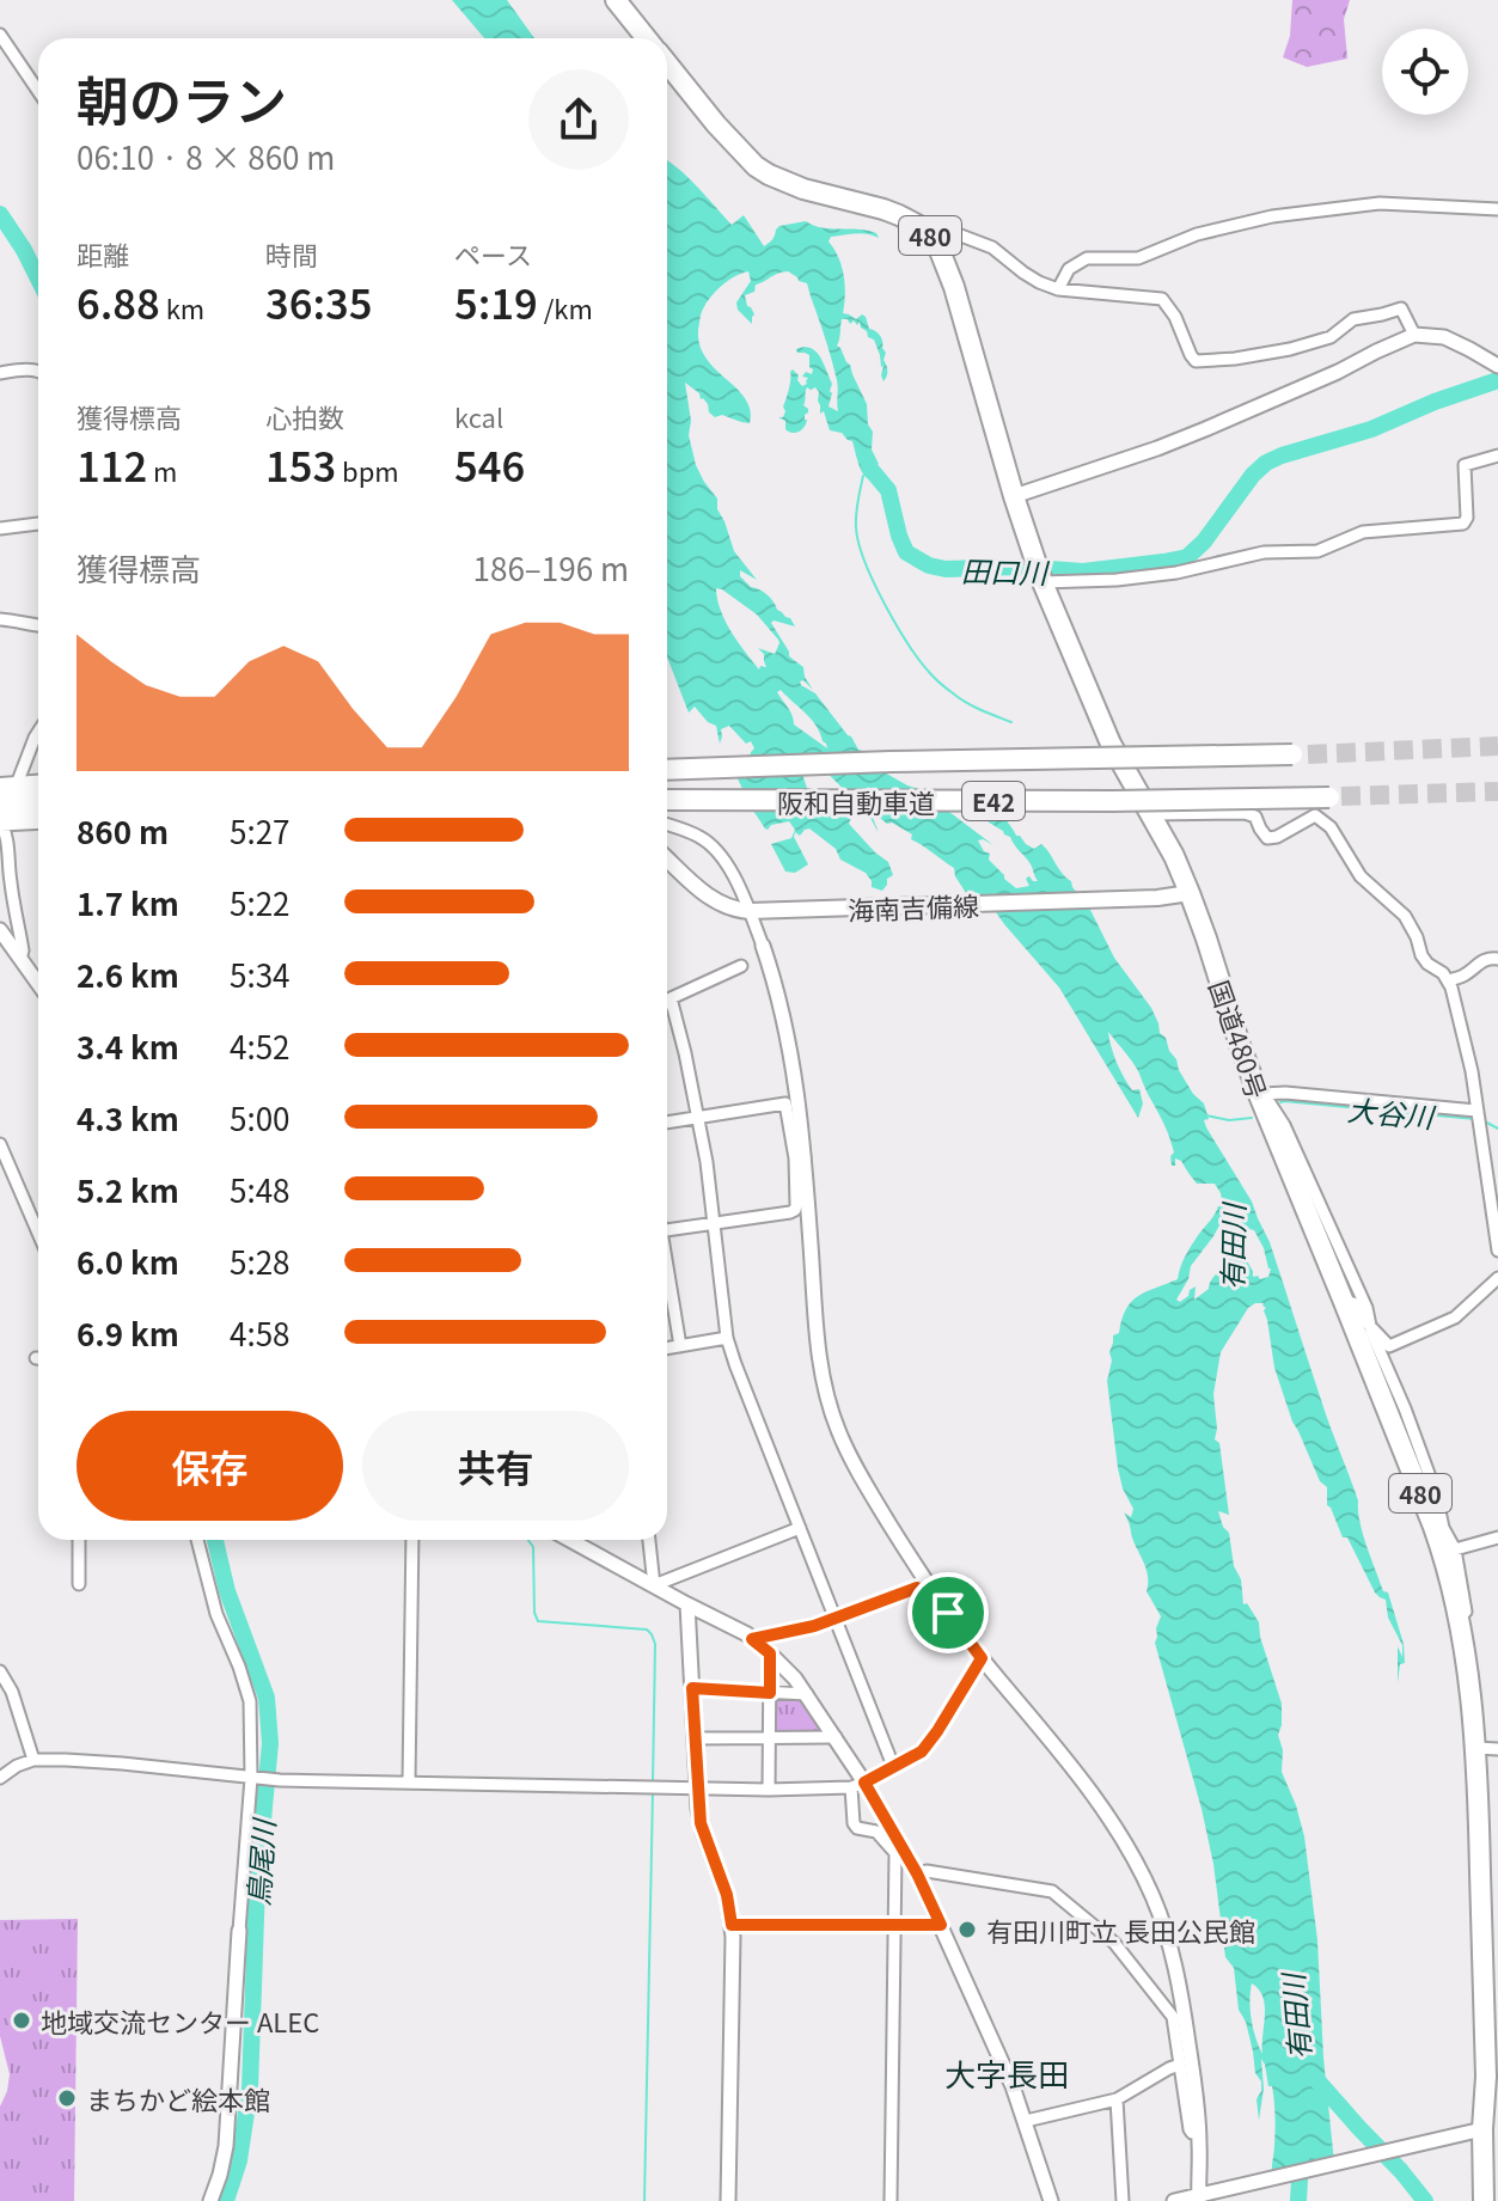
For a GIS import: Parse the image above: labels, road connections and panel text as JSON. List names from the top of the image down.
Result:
{
  "streets": {
    "highway": [
      "480",
      "阪和自動車道",
      "E42",
      "国道480号"
    ],
    "main road": ["海南吉備線"]
  },
  "crossings": [
    ["480", "国道480号"],
    ["海南吉備線", "国道480号"]
  ],
  "districts": ["大字長田"],
  "water": [
    "田口川",
    "大谷川",
    "有田川",
    "鳥尾川"
  ],
  "places": ["有田川町立 長田公民館", "地域交流センター ALEC", "まちかど絵本館"],
  "page": {
    "heading": ["朝のラン", "06:10 · 8 × 860 m"],
    "stats": [
      ["距離", "6.88 km"],
      ["時間", "36:35"],
      ["ペース", "5:19 /km"],
      ["獲得標高", "112 m"],
      ["心拍数", "153 bpm"],
      ["kcal", "546"]
    ],
    "chart": ["獲得標高", "186–196 m"],
    "list": [
      {
        "name": "860 m",
        "note": "5:27"
      },
      {
        "name": "1.7 km",
        "note": "5:22"
      },
      {
        "name": "2.6 km",
        "note": "5:34"
      },
      {
        "name": "3.4 km",
        "note": "4:52"
      },
      {
        "name": "4.3 km",
        "note": "5:00"
      },
      {
        "name": "5.2 km",
        "note": "5:48"
      },
      {
        "name": "6.0 km",
        "note": "5:28"
      },
      {
        "name": "6.9 km",
        "note": "4:58"
      }
    ],
    "buttons": ["保存", "共有"]
  }
}
